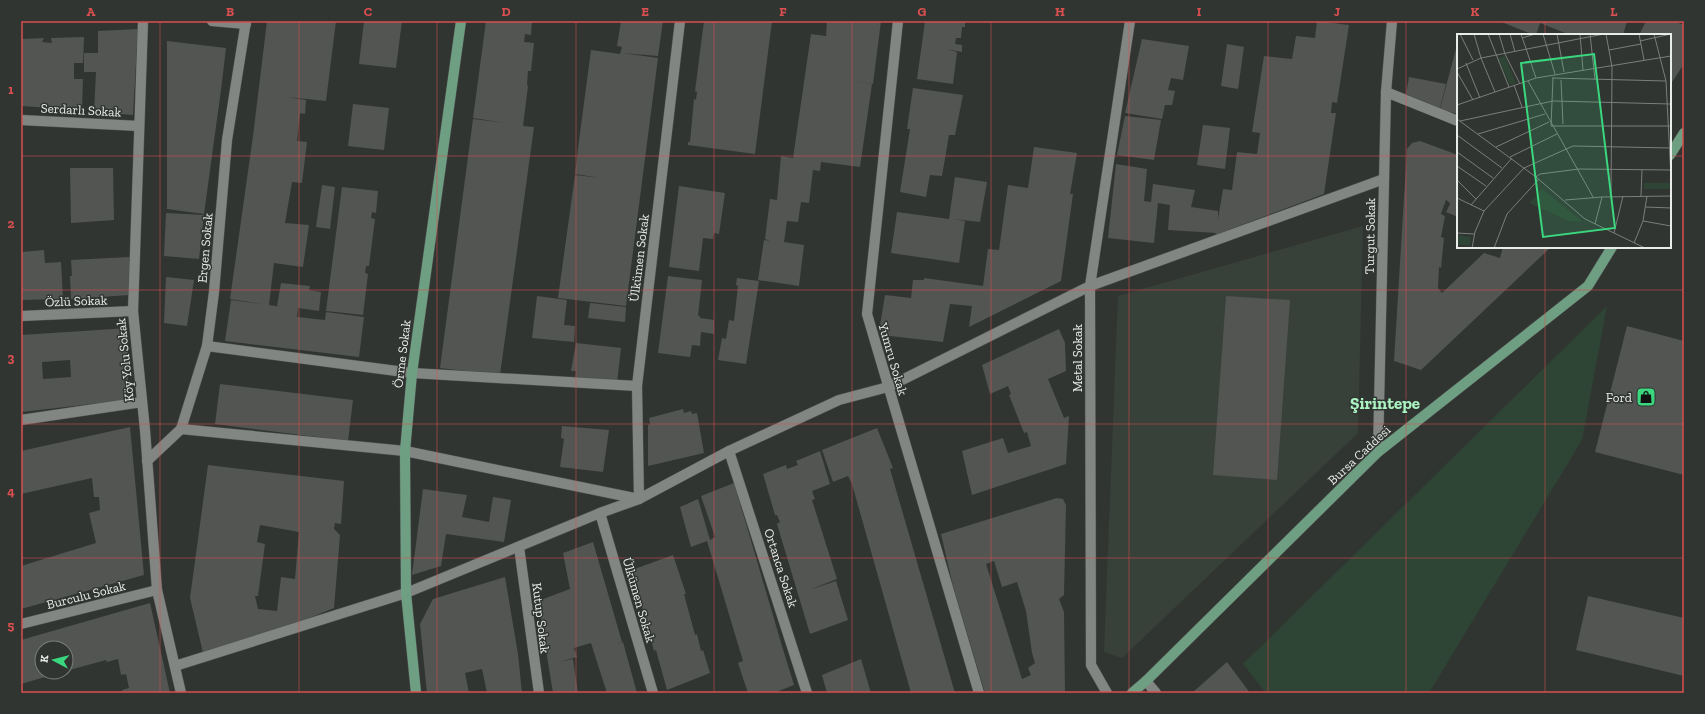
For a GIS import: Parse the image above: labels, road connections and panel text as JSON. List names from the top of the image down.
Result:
{
  "streets": {
    "main road": ["Örme Sokak", "Bursa Caddesi"],
    "street": [
      "Serdarlı Sokak",
      "Turgut Sokak",
      "Ergen Sokak",
      "Ülkümen Sokak",
      "Özlü Sokak",
      "Metal Sokak",
      "Yumru Sokak",
      "Köy Yolu Sokak",
      "Ortanca Sokak",
      "Burculu Sokak",
      "Kutup Sokak"
    ]
  },
  "crossings": [
    ["Serdarlı Sokak", "Köy Yolu Sokak"],
    ["Turgut Sokak", "Bursa Caddesi"],
    ["Ergen Sokak", "Köy Yolu Sokak"],
    ["Özlü Sokak", "Köy Yolu Sokak"],
    ["Köy Yolu Sokak", "Burculu Sokak"]
  ],
  "districts": ["Şirintepe"],
  "places": {
    "shop": ["Ford"]
  },
  "north": "left",
  "grid": {
    "columns": [
      "A",
      "B",
      "C",
      "D",
      "E",
      "F",
      "G",
      "H",
      "I",
      "J",
      "K",
      "L"
    ],
    "rows": [
      "1",
      "2",
      "3",
      "4",
      "5"
    ]
  }
}
